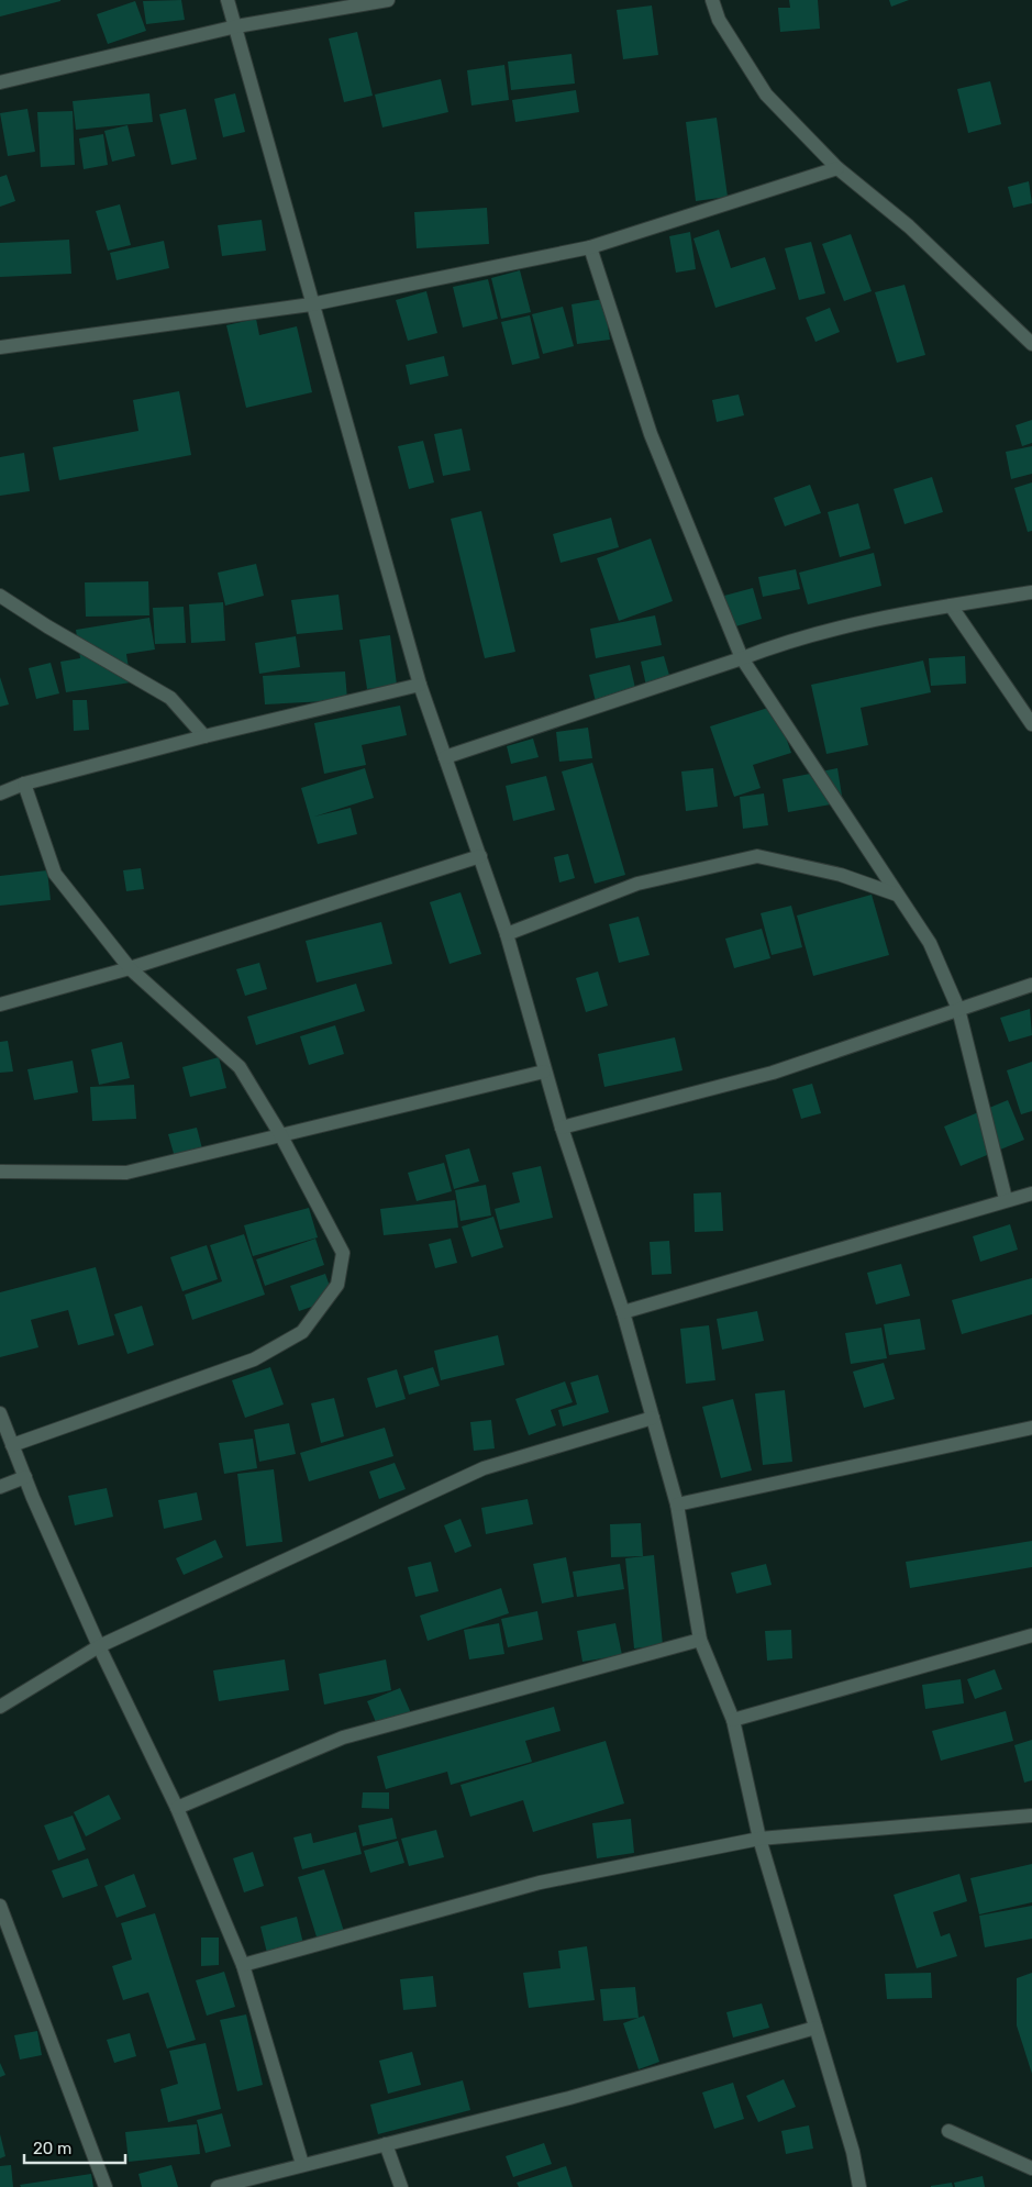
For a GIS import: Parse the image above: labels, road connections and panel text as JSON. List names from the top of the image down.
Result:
{
  "scale_bar": "20 m"
}
